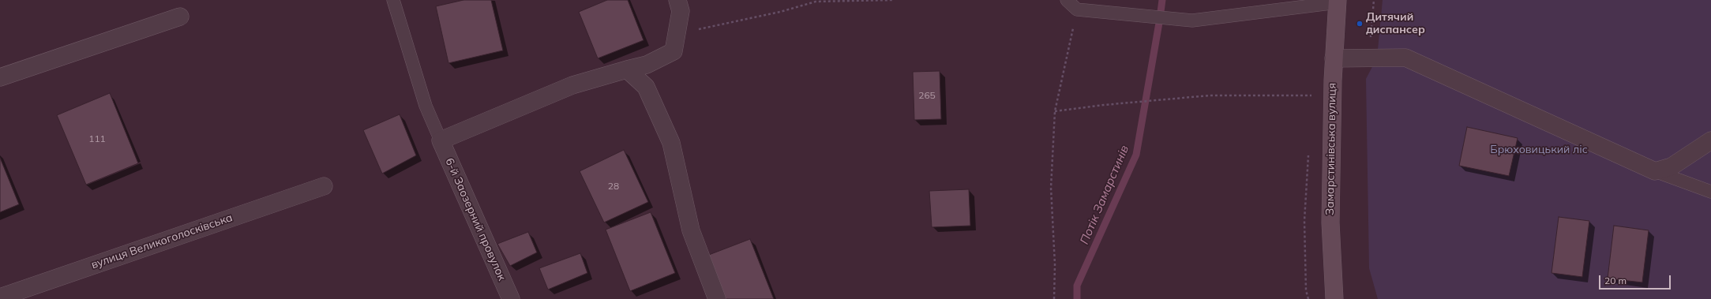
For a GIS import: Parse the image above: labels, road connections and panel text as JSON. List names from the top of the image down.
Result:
{
  "streets": {
    "main road": ["Замарстинівська вулиця"],
    "street": ["6-й Заозерний провулок", "вулиця Великоголосківська"]
  },
  "water": ["Потік Замарстинів"],
  "parks": ["Брюховицький ліс"],
  "places": ["Дитячий диспансер"],
  "house_numbers": ["265", "111", "28"],
  "scale_bar": "20 m"
}
